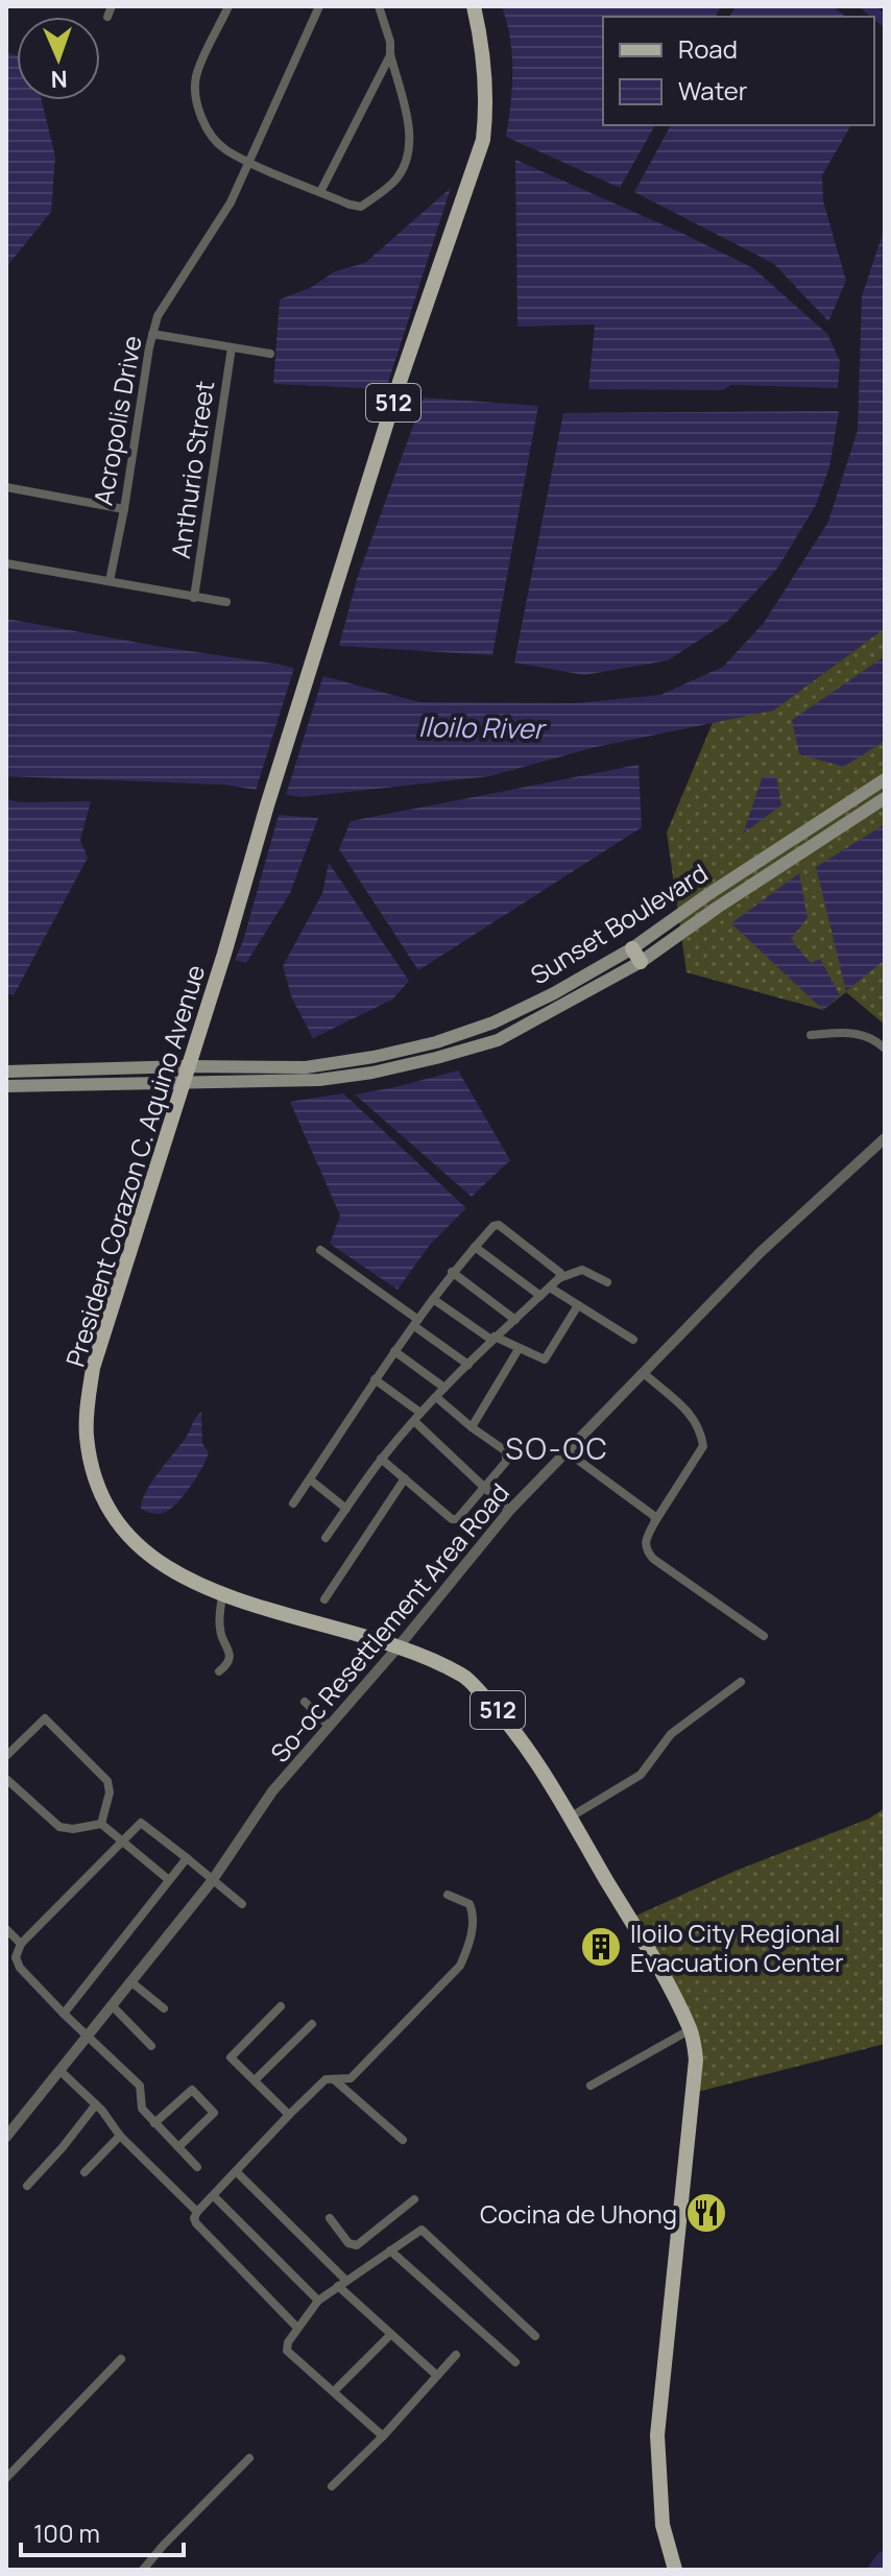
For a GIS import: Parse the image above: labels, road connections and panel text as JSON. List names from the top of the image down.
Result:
{
  "streets": {
    "main road": ["512", "Sunset Boulevard", "President Corazon C. Aquino Avenue"],
    "street": ["Acropolis Drive", "Anthurio Street", "So-oc Resettlement Area Road"]
  },
  "crossings": [
    ["Sunset Boulevard", "President Corazon C. Aquino Avenue"],
    ["President Corazon C. Aquino Avenue", "So-oc Resettlement Area Road"]
  ],
  "districts": ["SO-OC"],
  "water": ["Iloilo River"],
  "places": {
    "building": ["Iloilo City Regional Evacuation Center"],
    "restaurant": ["Cocina de Uhong"]
  },
  "legend": ["Road", "Water"],
  "scale_bar": "100 m",
  "north": "bottom"
}
